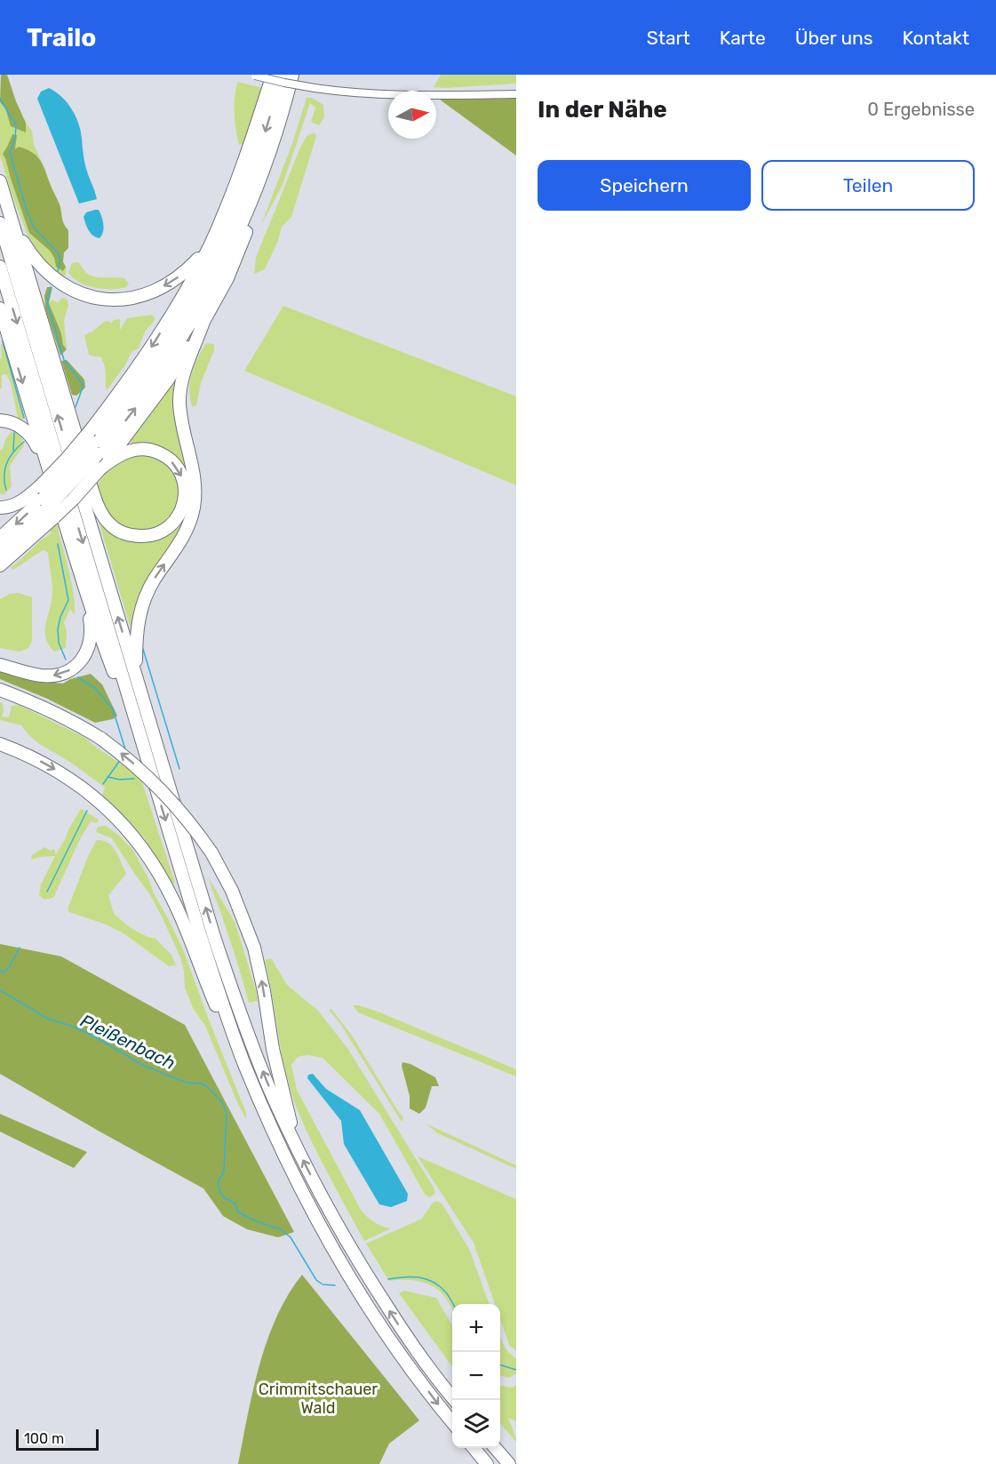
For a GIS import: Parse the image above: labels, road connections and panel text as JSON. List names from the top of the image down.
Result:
{
  "water": ["Pleißenbach"],
  "parks": ["Crimmitschauer Wald"],
  "scale_bar": "100 m",
  "north": "right",
  "page": {
    "header": "Trailo",
    "nav": [
      "Start",
      "Karte",
      "Über uns",
      "Kontakt"
    ],
    "heading": ["In der Nähe", "0 Ergebnisse"],
    "buttons": ["Speichern", "Teilen"],
    "map_buttons": ["+", "−"],
    "scale": "100 m"
  }
}
